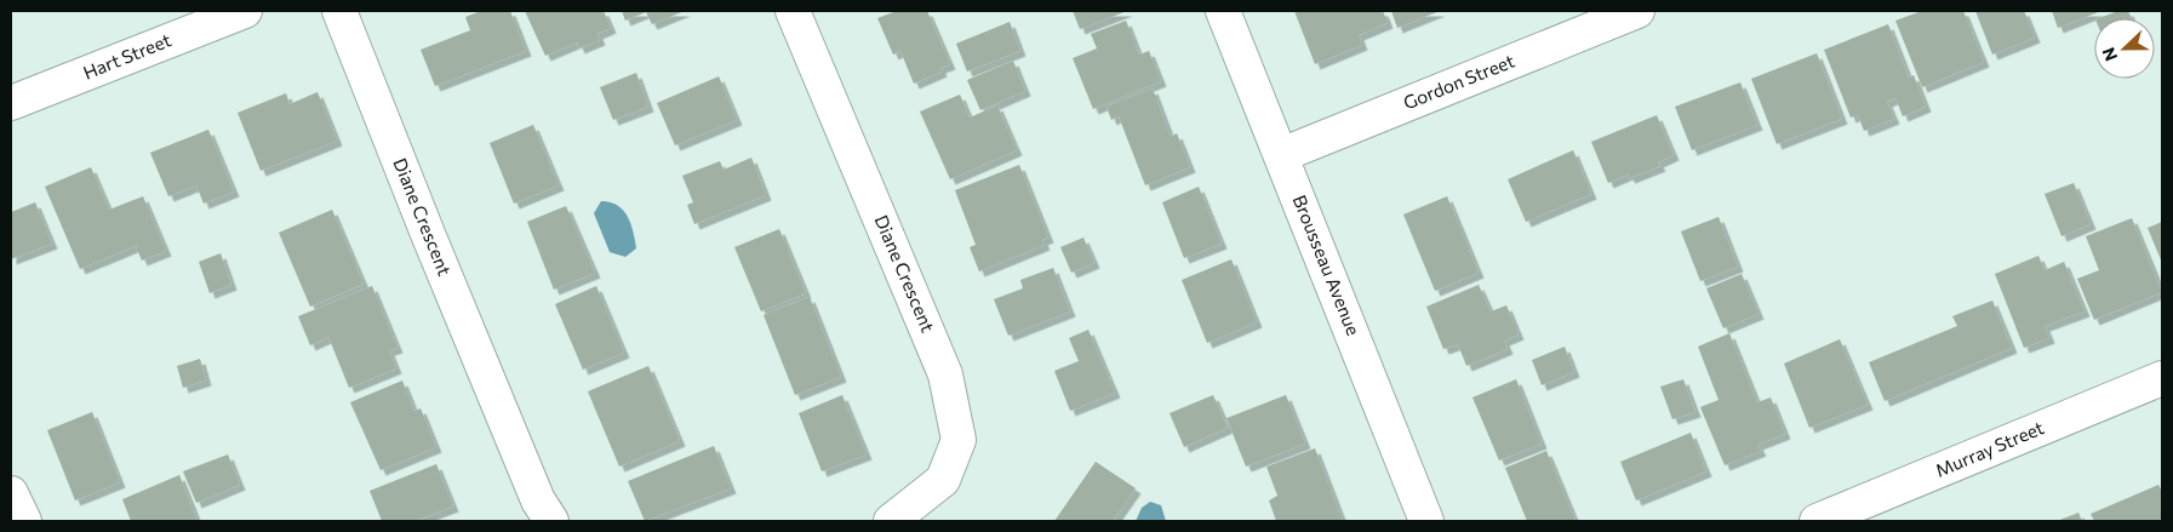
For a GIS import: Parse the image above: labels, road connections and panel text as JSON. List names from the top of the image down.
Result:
{
  "streets": {
    "street": [
      "Hart Street",
      "Gordon Street",
      "Diane Crescent",
      "Brousseau Avenue",
      "Murray Street"
    ]
  },
  "crossings": [
    ["Gordon Street", "Brousseau Avenue"]
  ],
  "north": "left"
}
